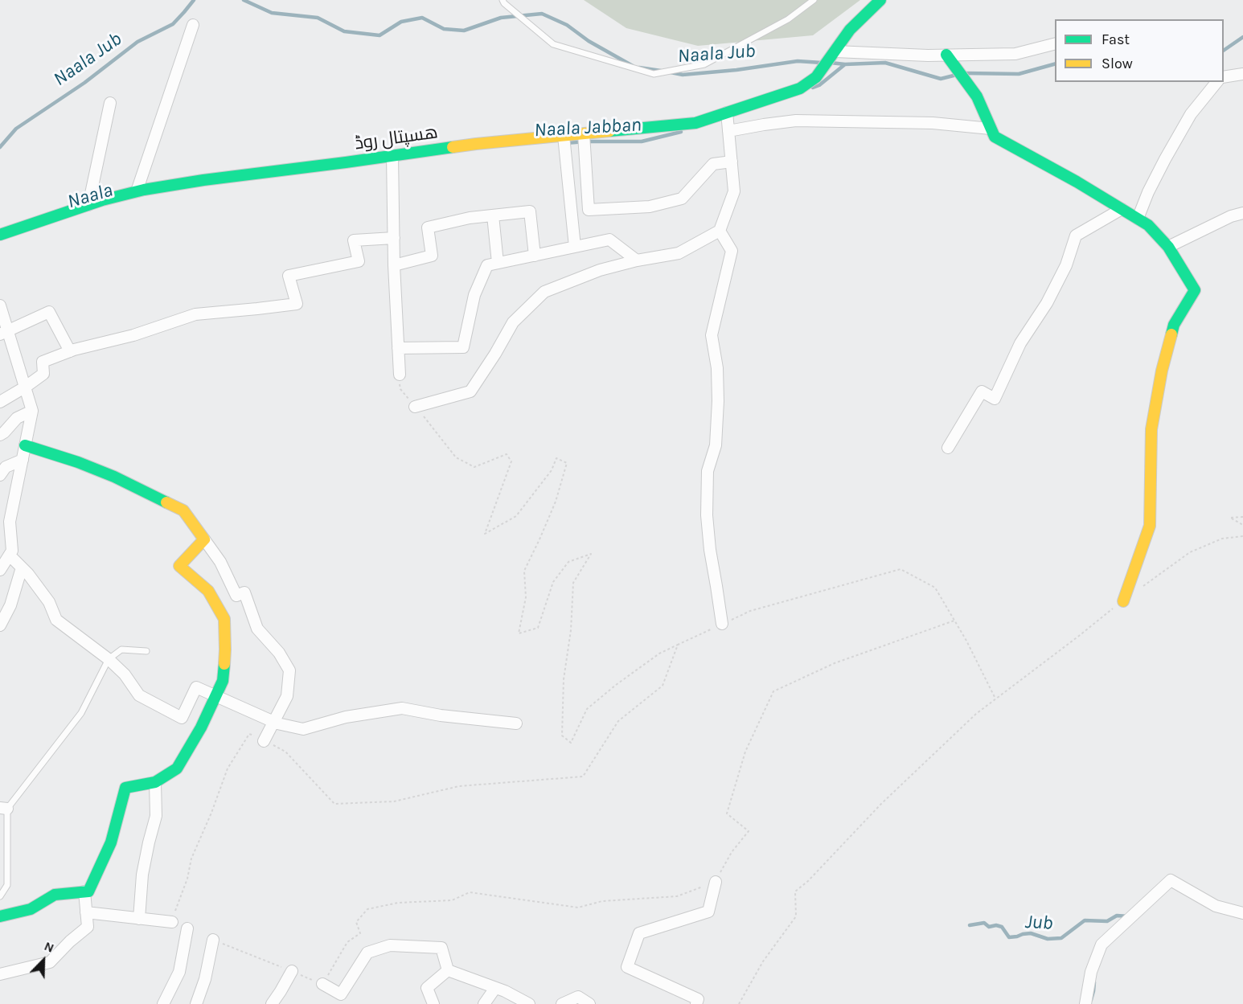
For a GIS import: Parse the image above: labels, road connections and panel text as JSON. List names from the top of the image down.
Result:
{
  "streets": {
    "street": ["ھسپتال روڈ"]
  },
  "water": [
    "Naala Jub",
    "Naala Jabban",
    "Naala",
    "Jub"
  ],
  "legend": ["Fast", "Slow"],
  "north": "top right"
}
